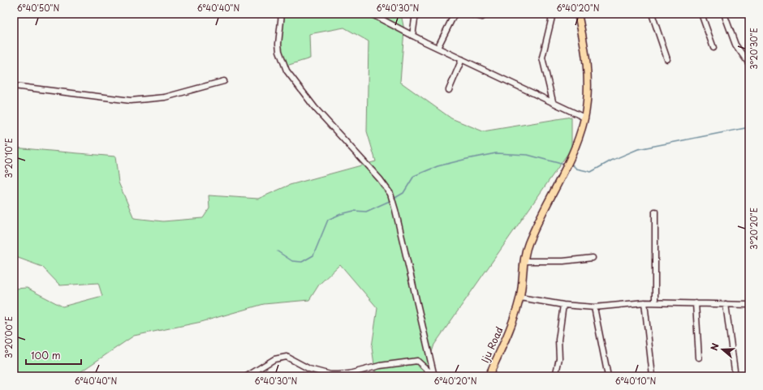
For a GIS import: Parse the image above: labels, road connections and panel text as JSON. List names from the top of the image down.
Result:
{
  "streets": {
    "main road": ["Iju Road"]
  },
  "scale_bar": "100 m",
  "north": "left",
  "coordinates": [
    "6°40'50\"N",
    "6°40'40\"N",
    "6°40'30\"N",
    "6°40'20\"N",
    "3°20'30\"E",
    "3°20'10\"E",
    "3°20'20\"E",
    "3°20'00\"E",
    "6°40'10\"N"
  ]
}
